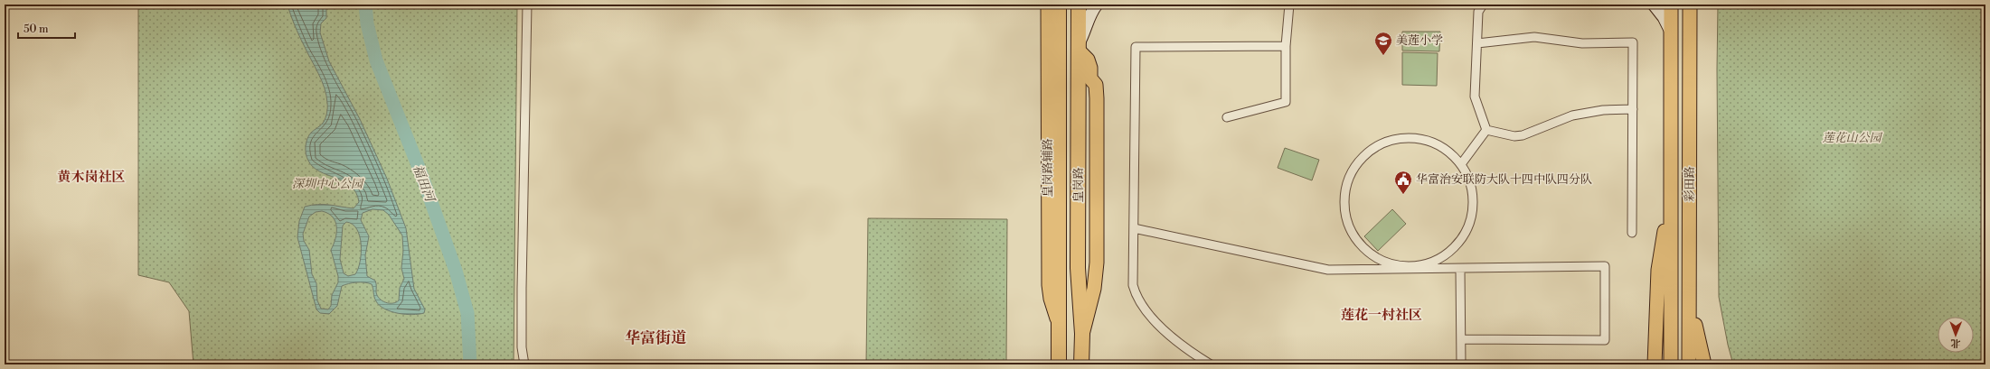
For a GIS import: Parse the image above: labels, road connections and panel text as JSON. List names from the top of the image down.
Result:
{
  "streets": {
    "highway": ["皇岗路"],
    "main road": ["皇岗路辅路", "彩田路"]
  },
  "crossings": [
    ["皇岗路辅路", "皇岗路"]
  ],
  "districts": ["黄木岗社区", "莲花一村社区", "华富街道"],
  "water": ["福田河"],
  "parks": ["莲花山公园", "深圳中心公园"],
  "places": {
    "school or university": ["美莲小学"],
    "public building": ["华富治安联防大队十四中队四分队"]
  },
  "scale_bar": "50 m",
  "north": "bottom"
}
